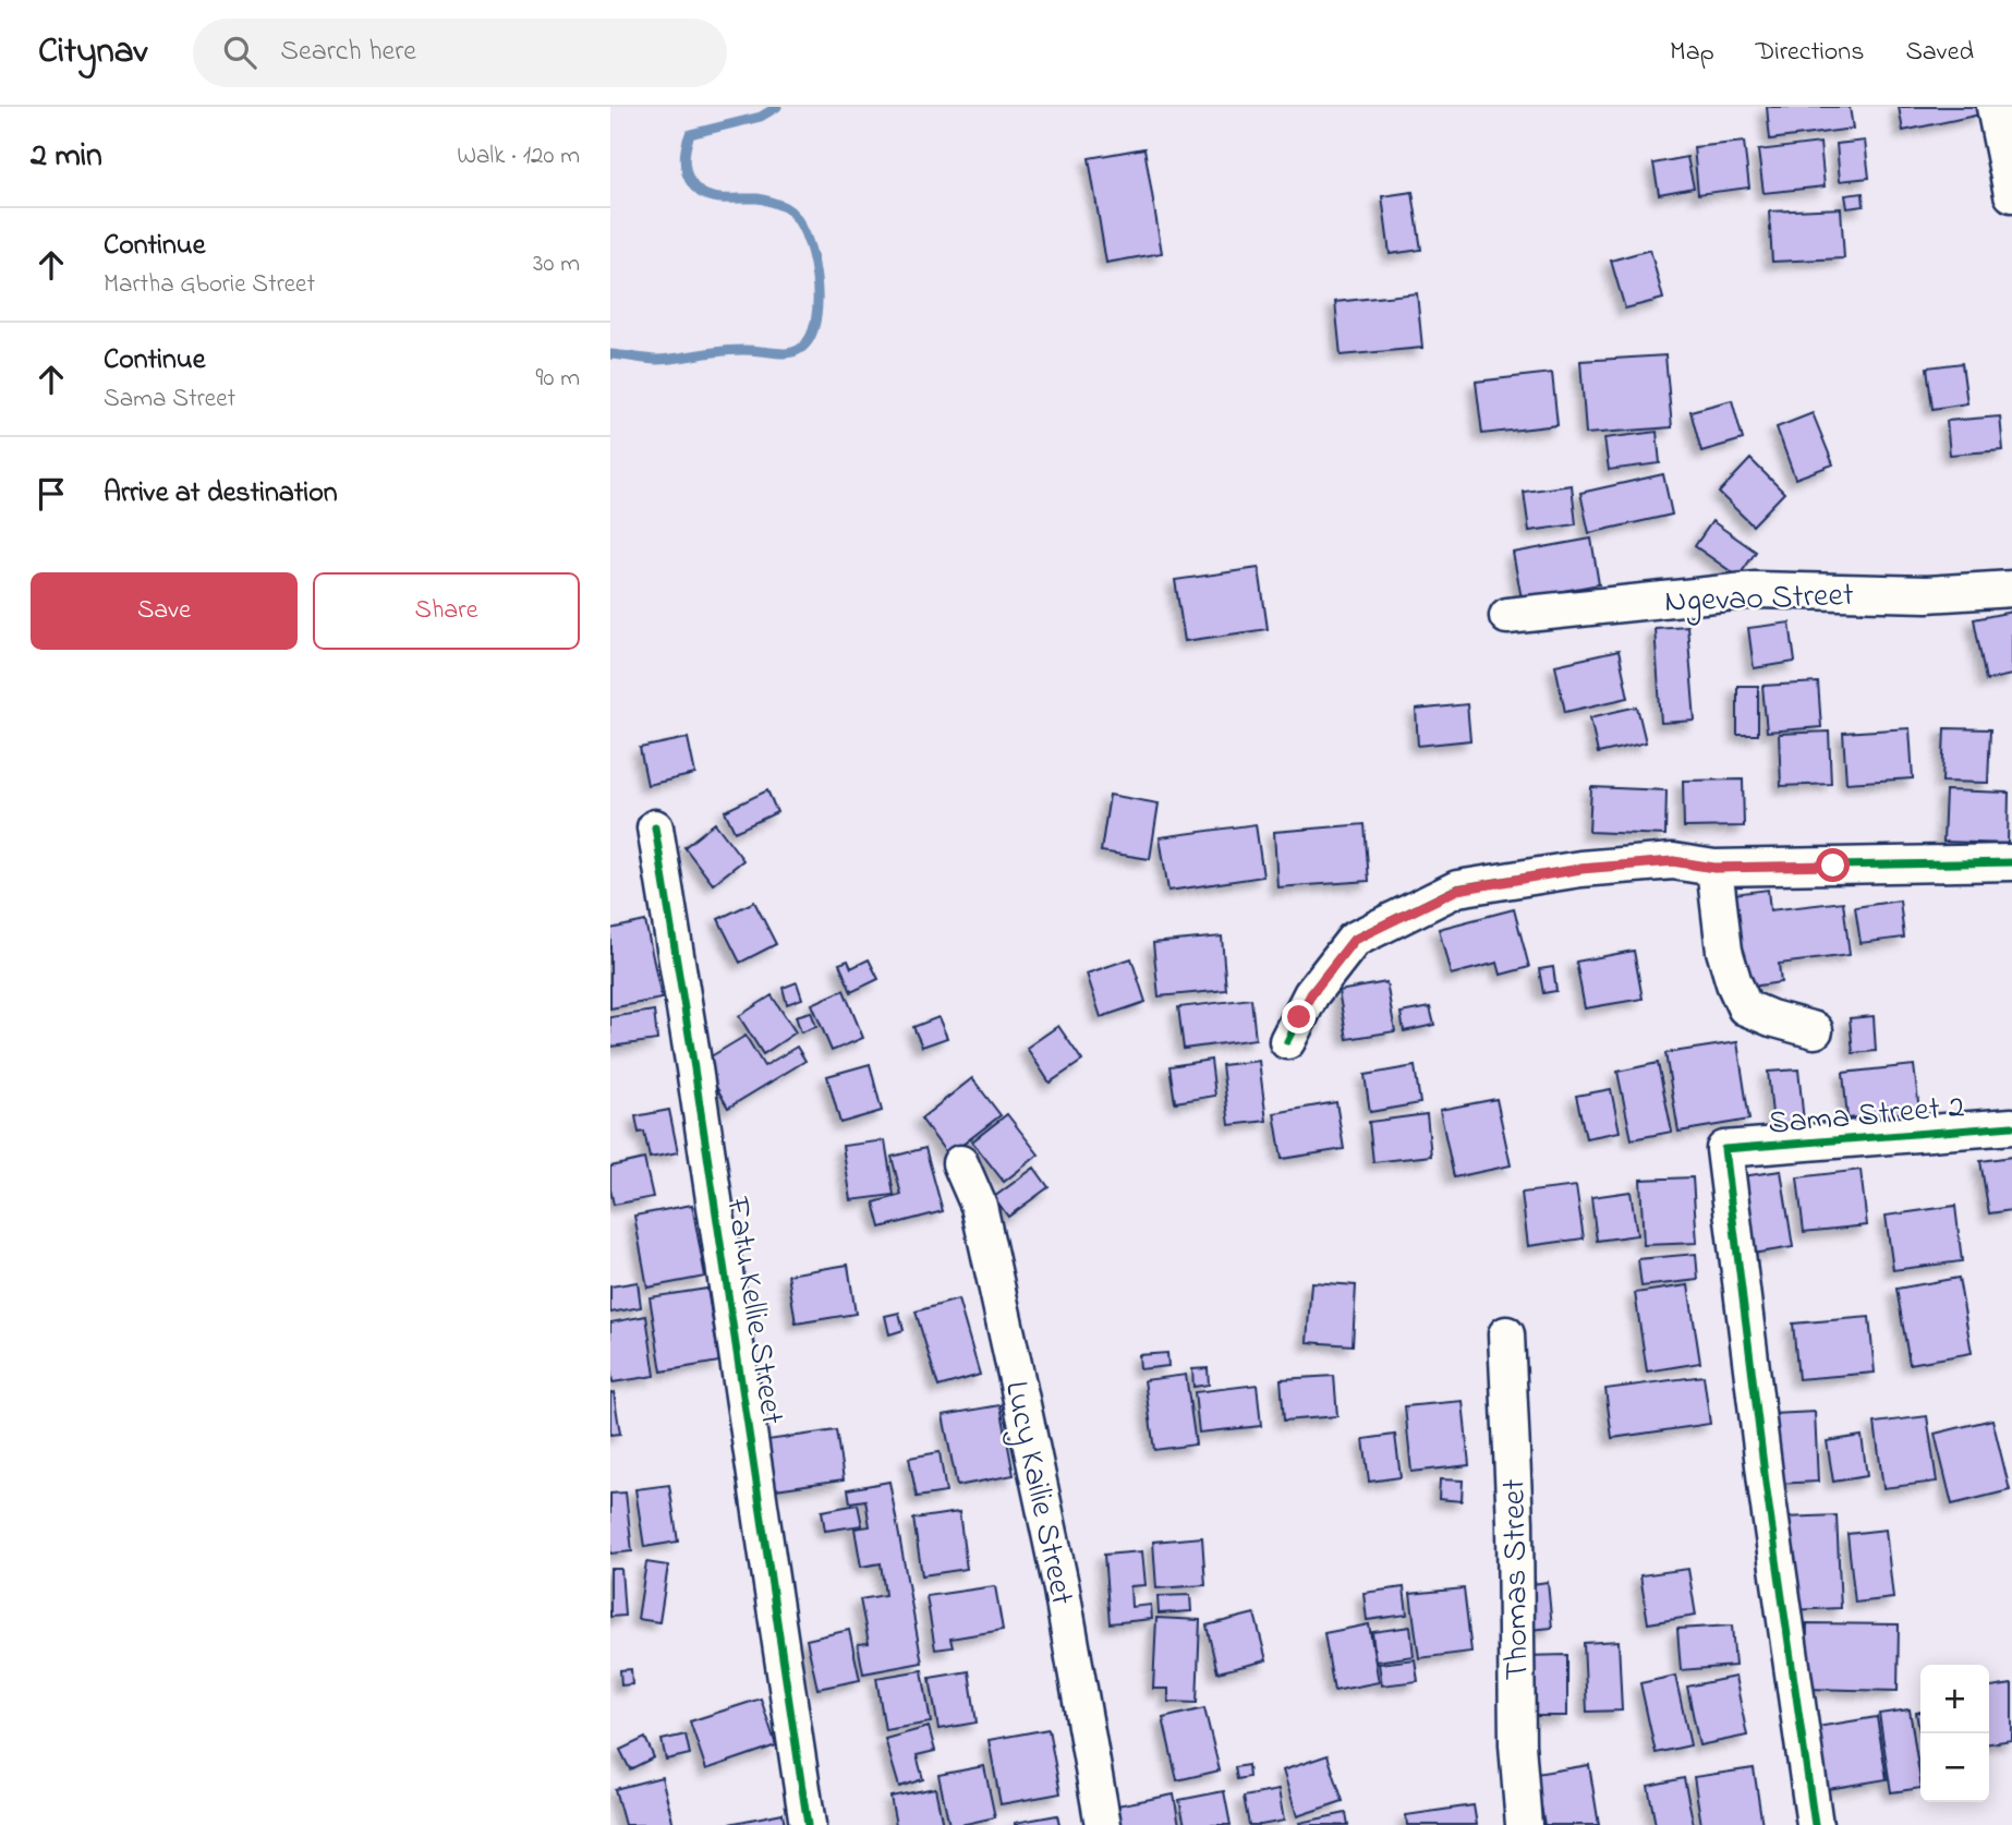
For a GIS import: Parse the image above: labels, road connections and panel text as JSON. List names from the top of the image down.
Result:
{
  "streets": {
    "street": [
      "Ngevao Street",
      "Sama Street 2",
      "Fatu Kellie Street",
      "Lucy Kailie Street",
      "Thomas Street"
    ]
  },
  "page": {
    "header": "Citynav",
    "search": "Search here",
    "nav": ["Map", "Directions", "Saved"],
    "heading": ["2 min", "Walk · 120 m"],
    "list": [
      ["Continue", "Martha Gborie Street", "30 m"],
      ["Continue", "Sama Street", "90 m"],
      "Arrive at destination"
    ],
    "buttons": ["Save", "Share"],
    "map_buttons": ["+", "−"]
  }
}
